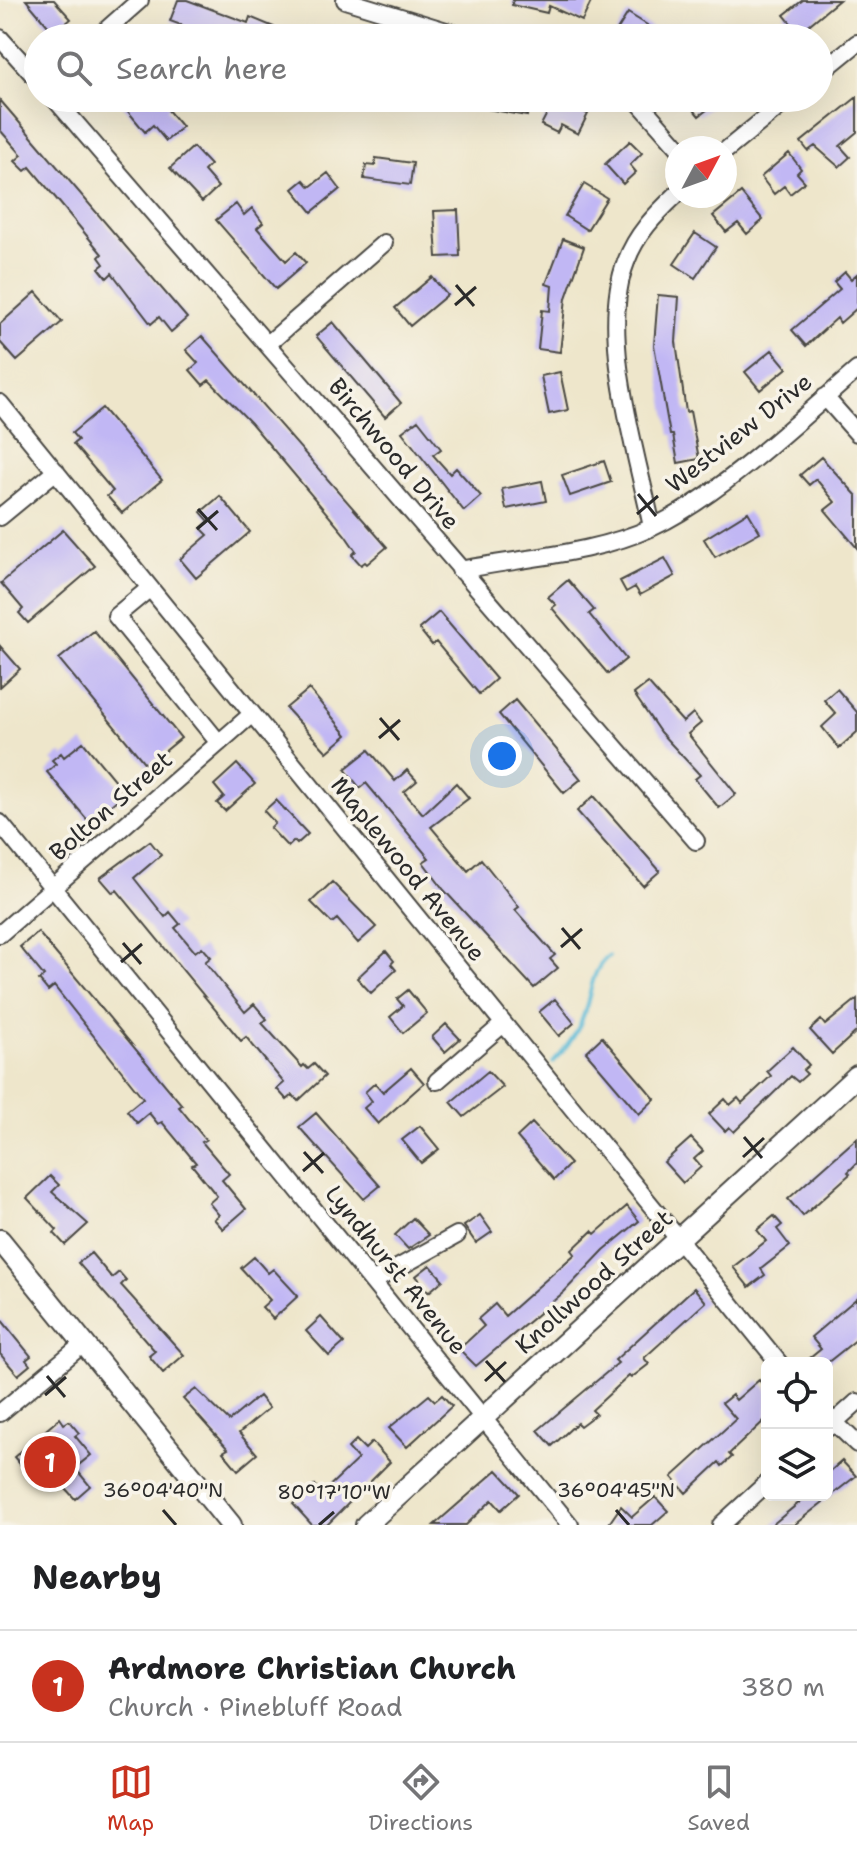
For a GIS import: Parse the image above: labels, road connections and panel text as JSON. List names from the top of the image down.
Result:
{
  "streets": {
    "main road": ["Knollwood Street"],
    "street": [
      "Westview Drive",
      "Birchwood Drive",
      "Bolton Street",
      "Maplewood Avenue",
      "Lyndhurst Avenue"
    ]
  },
  "crossings": [
    ["Westview Drive", "Birchwood Drive"],
    ["Bolton Street", "Maplewood Avenue"],
    ["Bolton Street", "Lyndhurst Avenue"],
    ["Maplewood Avenue", "Knollwood Street"],
    ["Lyndhurst Avenue", "Knollwood Street"]
  ],
  "north": "top right",
  "page": {
    "search": "Search here",
    "pins": "1",
    "heading": "Nearby",
    "list": [
      {
        "mark": "1",
        "name": "Ardmore Christian Church",
        "note": "Church · Pinebluff Road",
        "value": "380 m"
      }
    ],
    "nav": ["Map", "Directions", "Saved"]
  },
  "coordinates": ["36°04'40\"N", "36°04'45\"N", "80°17'10\"W"]
}
